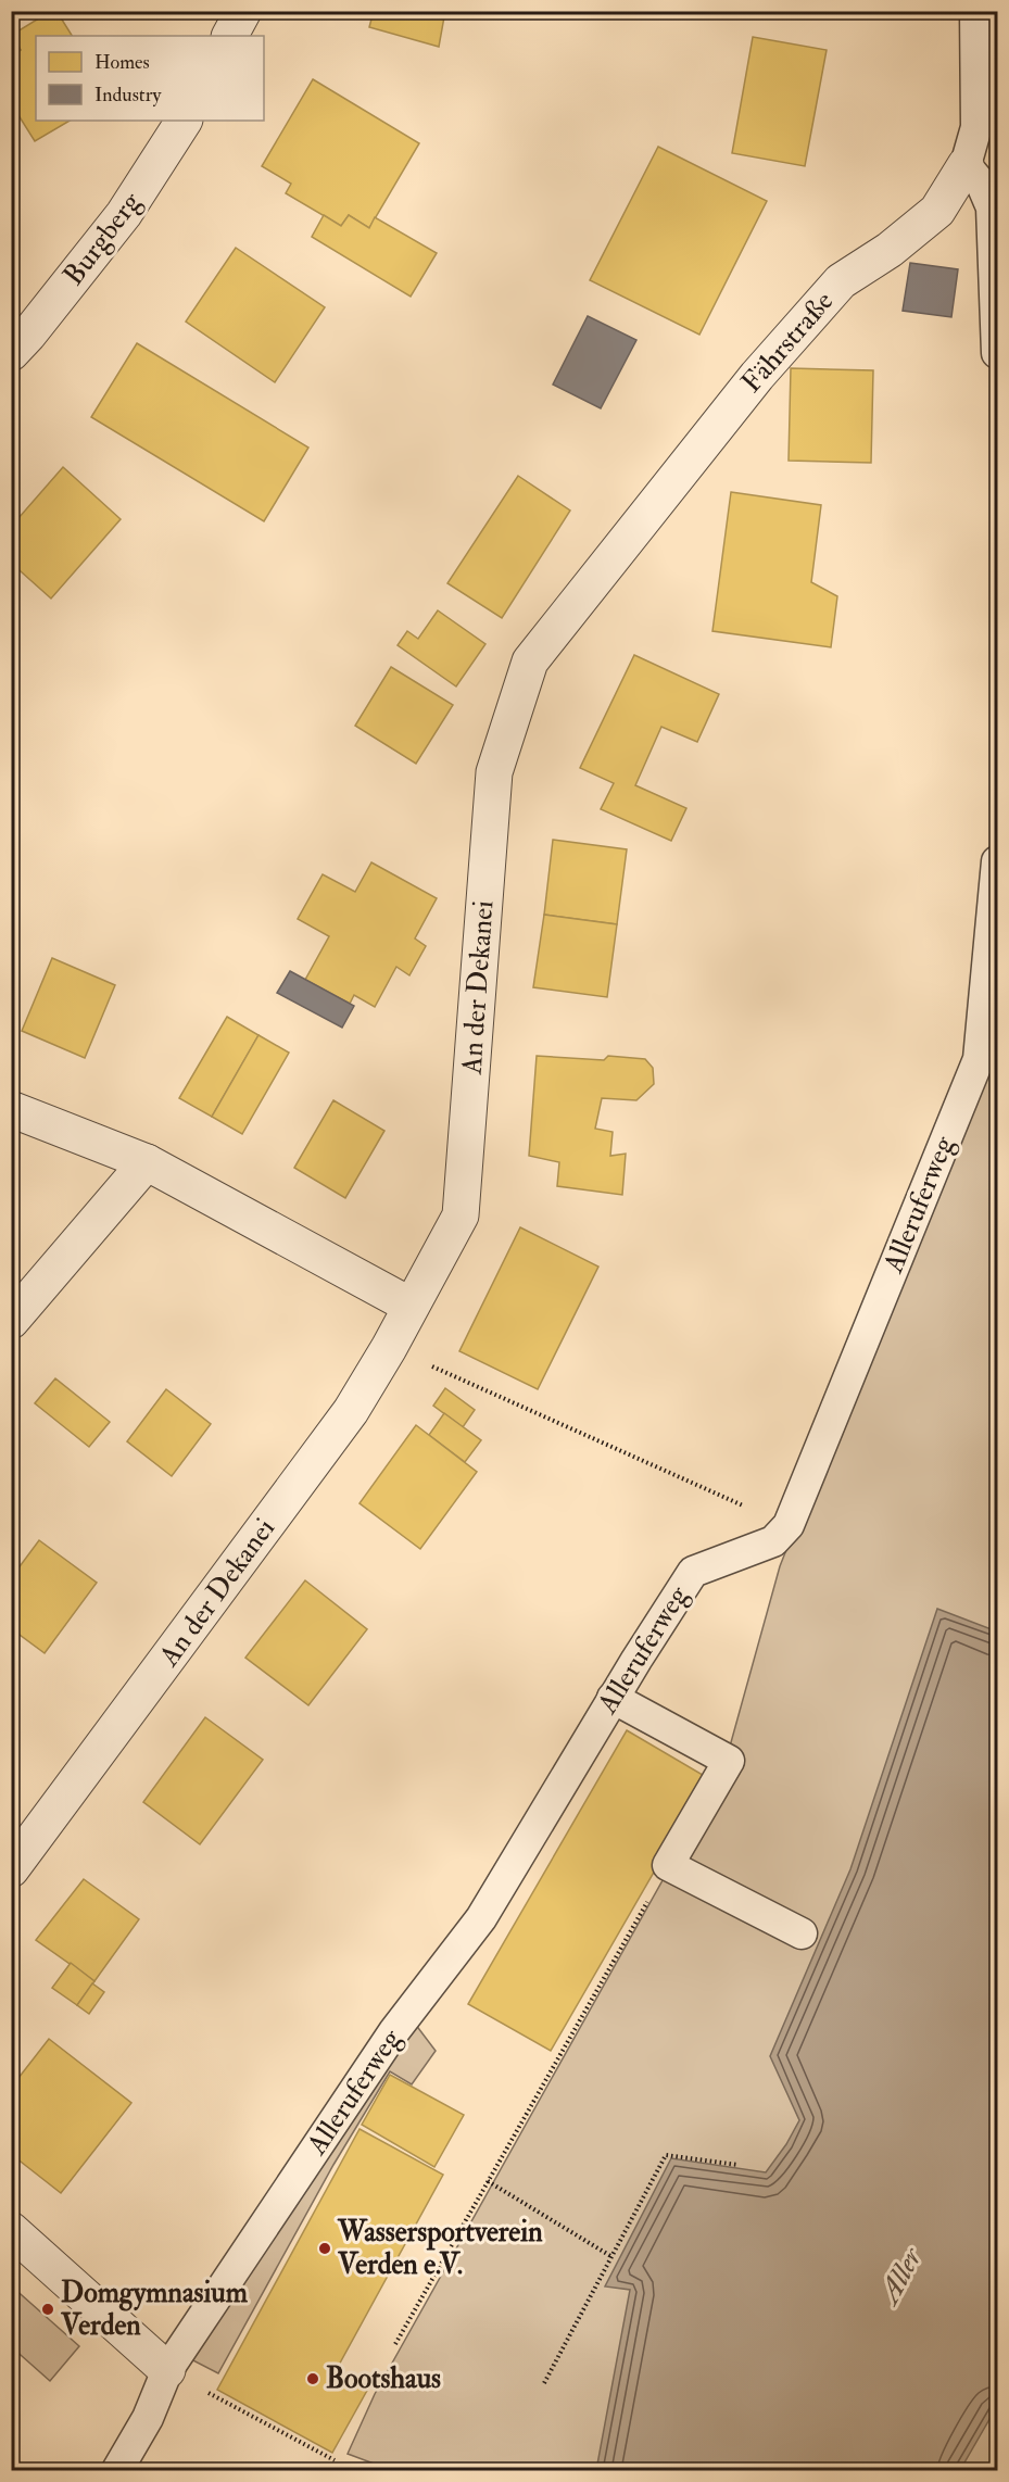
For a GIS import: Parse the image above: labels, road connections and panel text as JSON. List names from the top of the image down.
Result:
{
  "streets": {
    "street": ["Burgberg", "Fährstraße", "An der Dekanei"],
    "lane": ["Alleruferweg"]
  },
  "crossings": [
    ["Fährstraße", "An der Dekanei"]
  ],
  "water": ["Aller"],
  "places": ["Wassersportverein Verden e.V.", "Domgymnasium Verden", "Bootshaus"],
  "legend": ["Homes", "Industry"]
}
